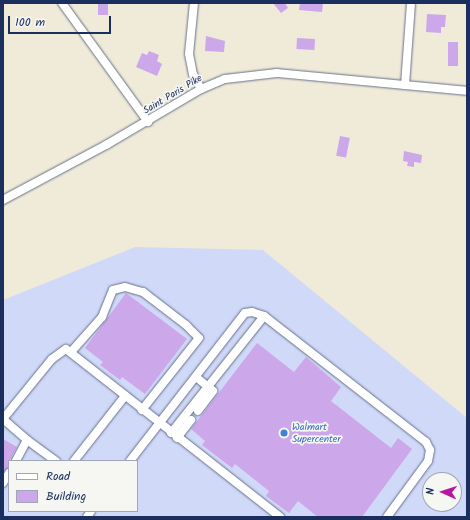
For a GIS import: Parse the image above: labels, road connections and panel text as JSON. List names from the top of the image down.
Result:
{
  "streets": {
    "street": ["Saint Paris Pike"]
  },
  "places": ["Walmart Supercenter"],
  "legend": ["Road", "Building"],
  "scale_bar": "100 m",
  "north": "left"
}
